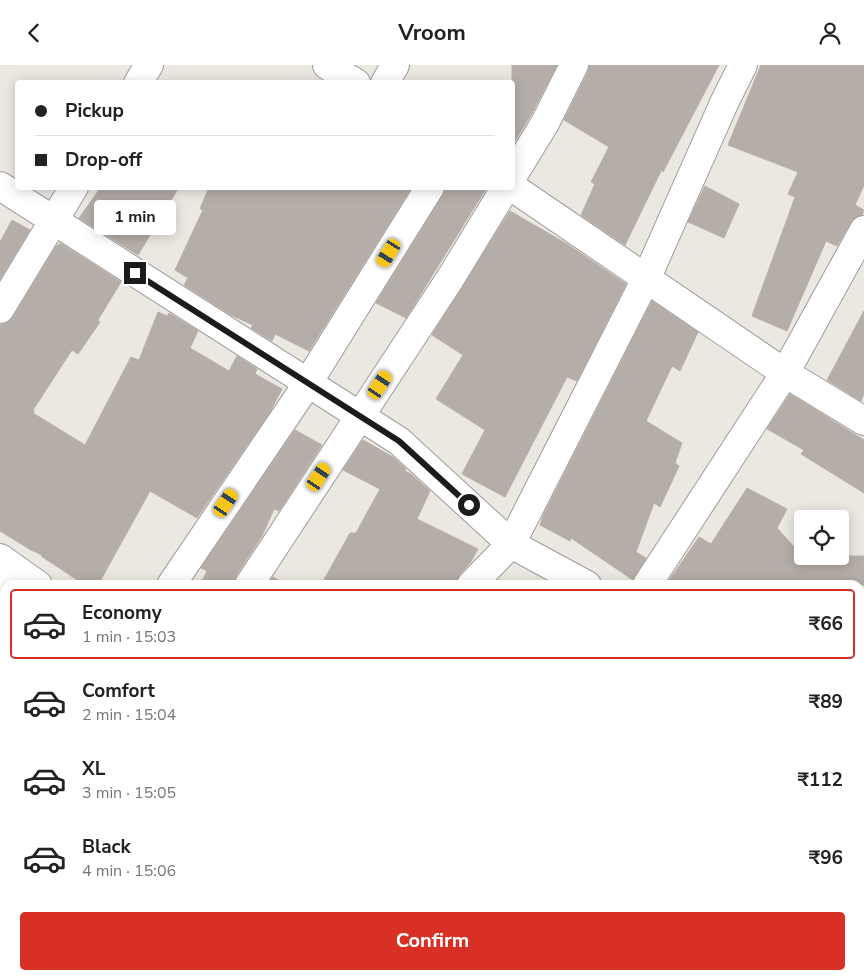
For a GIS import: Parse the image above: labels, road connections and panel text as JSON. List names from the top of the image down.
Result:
{
  "page": {
    "header": "Vroom",
    "banner": ["Pickup", "Drop-off"],
    "bubble": "1 min",
    "list": [
      {
        "name": "Economy",
        "note": "1 min · 15:03",
        "value": "₹66"
      },
      {
        "name": "Comfort",
        "note": "2 min · 15:04",
        "value": "₹89"
      },
      {
        "name": "XL",
        "note": "3 min · 15:05",
        "value": "₹112"
      },
      {
        "name": "Black",
        "note": "4 min · 15:06",
        "value": "₹96"
      }
    ],
    "buttons": "Confirm"
  }
}
